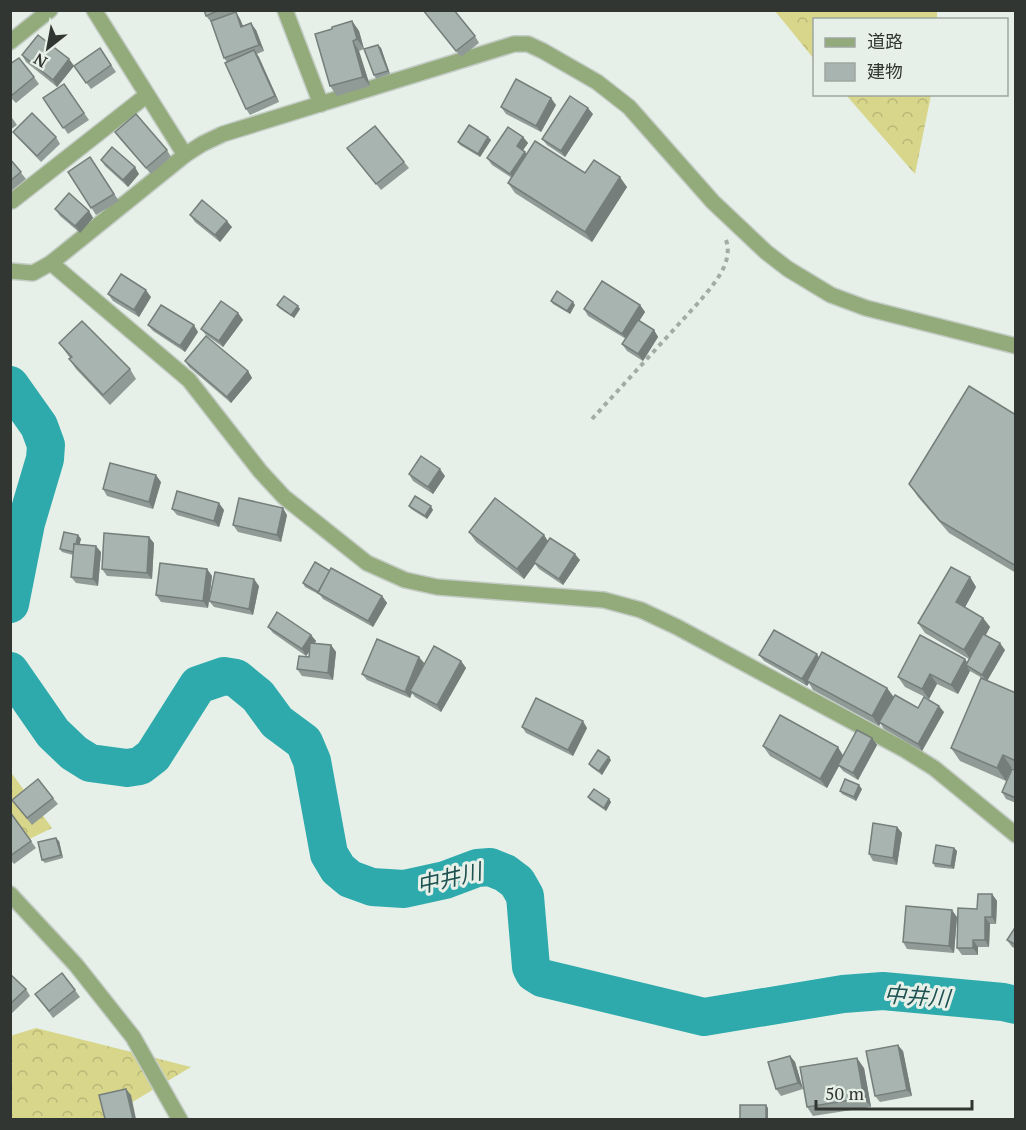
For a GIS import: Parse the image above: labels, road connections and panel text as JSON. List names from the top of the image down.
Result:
{
  "water": ["中井川"],
  "legend": ["道路", "建物"],
  "scale_bar": "50 m",
  "north": "bottom left"
}
